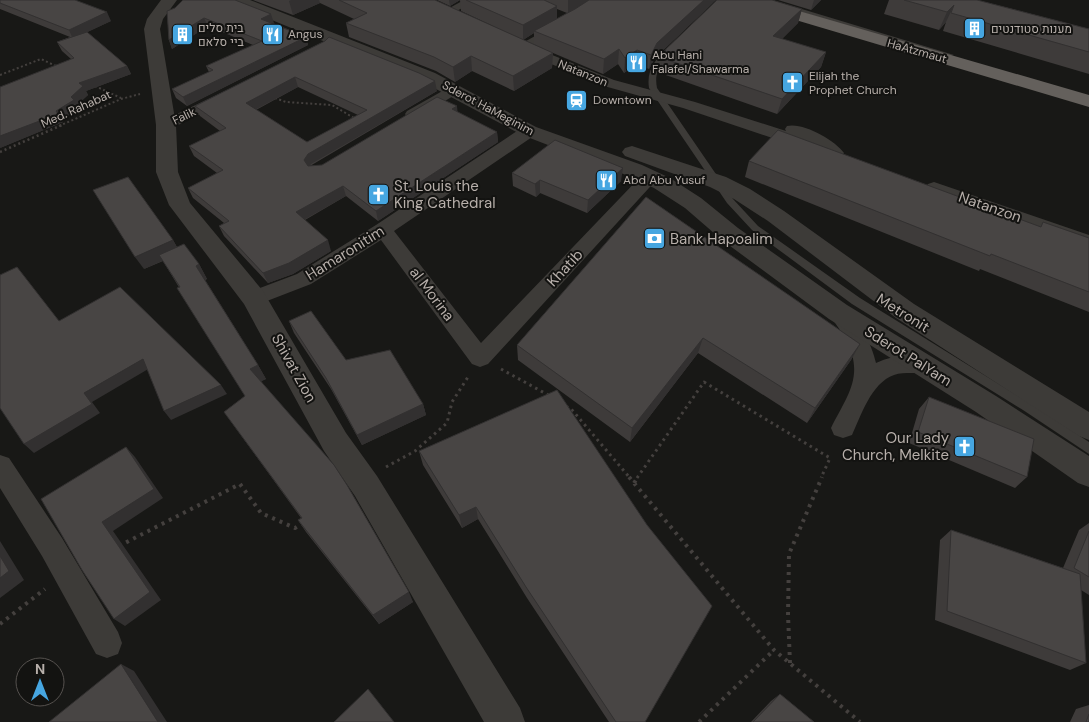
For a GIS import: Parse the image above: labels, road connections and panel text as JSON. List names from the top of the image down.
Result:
{
  "streets": {
    "highway": ["HaAtzmaut"],
    "street": [
      "Natanzon",
      "Sderot HaMeginim",
      "Falik",
      "Hamaronitim",
      "Khatib",
      "al Morina",
      "Sderot PalYam",
      "Shivat Zion"
    ],
    "lane": ["Metronit"],
    "path": ["Med. Rahabat"]
  },
  "crossings": [
    ["Natanzon", "Metronit"],
    ["Sderot HaMeginim", "Hamaronitim"],
    ["Sderot HaMeginim", "Khatib"],
    ["Sderot HaMeginim", "Metronit"],
    ["Sderot HaMeginim", "Sderot PalYam"],
    ["Med. Rahabat", "Shivat Zion"],
    ["Falik", "Shivat Zion"],
    ["Hamaronitim", "al Morina"],
    ["Hamaronitim", "Shivat Zion"],
    ["Khatib", "al Morina"],
    ["Metronit", "Sderot PalYam"]
  ],
  "places": {
    "building": ["מענות סטודנטים", "בית סלים ביי סלאם"],
    "restaurant": ["Angus", "Abu Hani Falafel/Shawarma", "Abd Abu Yusuf"],
    "church": ["Elijah the Prophet Church", "St. Louis the King Cathedral", "Our Lady Church, Melkite"],
    "station": ["Downtown"],
    "bank": ["Bank Hapoalim"]
  },
  "north": "top"
}
